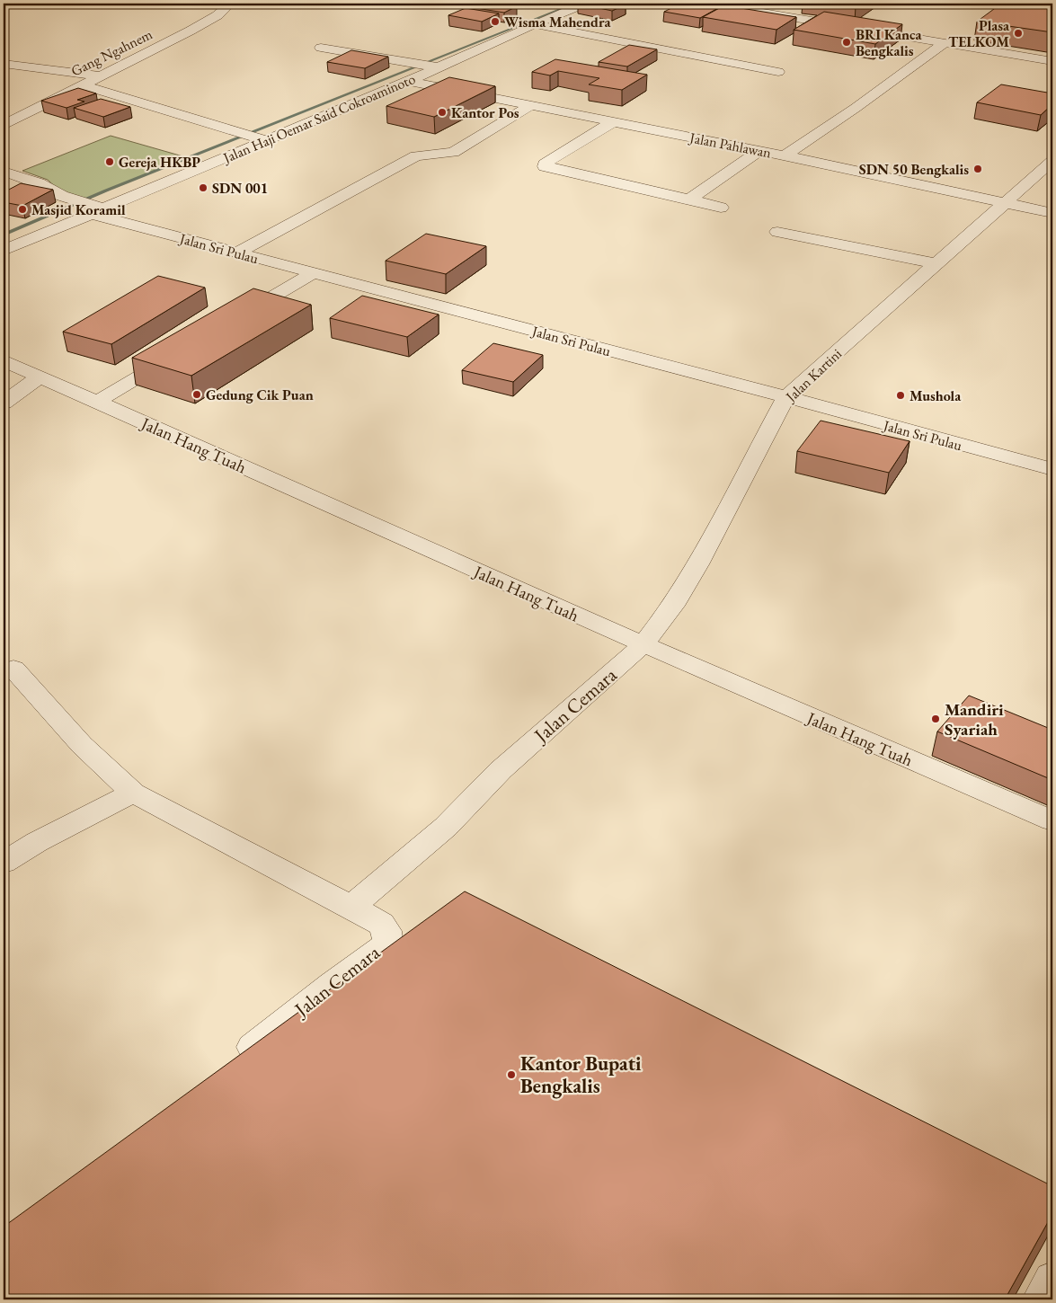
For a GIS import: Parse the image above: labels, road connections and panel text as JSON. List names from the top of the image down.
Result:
{
  "streets": {
    "street": [
      "Gang Ngahnem",
      "Jalan Haji Oemar Said Cokroaminoto",
      "Jalan Pahlawan",
      "Jalan Sri Pulau",
      "Jalan Kartini",
      "Jalan Hang Tuah",
      "Jalan Cemara"
    ]
  },
  "crossings": [
    ["Jalan Haji Oemar Said Cokroaminoto", "Jalan Pahlawan"],
    ["Jalan Haji Oemar Said Cokroaminoto", "Jalan Sri Pulau"],
    ["Jalan Pahlawan", "Jalan Kartini"],
    ["Jalan Sri Pulau", "Jalan Kartini"],
    ["Jalan Kartini", "Jalan Hang Tuah"],
    ["Jalan Kartini", "Jalan Cemara"],
    ["Jalan Hang Tuah", "Jalan Cemara"]
  ],
  "places": [
    "Wisma Mahendra",
    "Plasa TELKOM",
    "BRI Kanca Bengkalis",
    "Kantor Pos",
    "Gereja HKBP",
    "SDN 50 Bengkalis",
    "SDN 001",
    "Masjid Koramil",
    "Gedung Cik Puan",
    "Mushola",
    "Mandiri Syariah",
    "Kantor Bupati Bengkalis"
  ]
}
